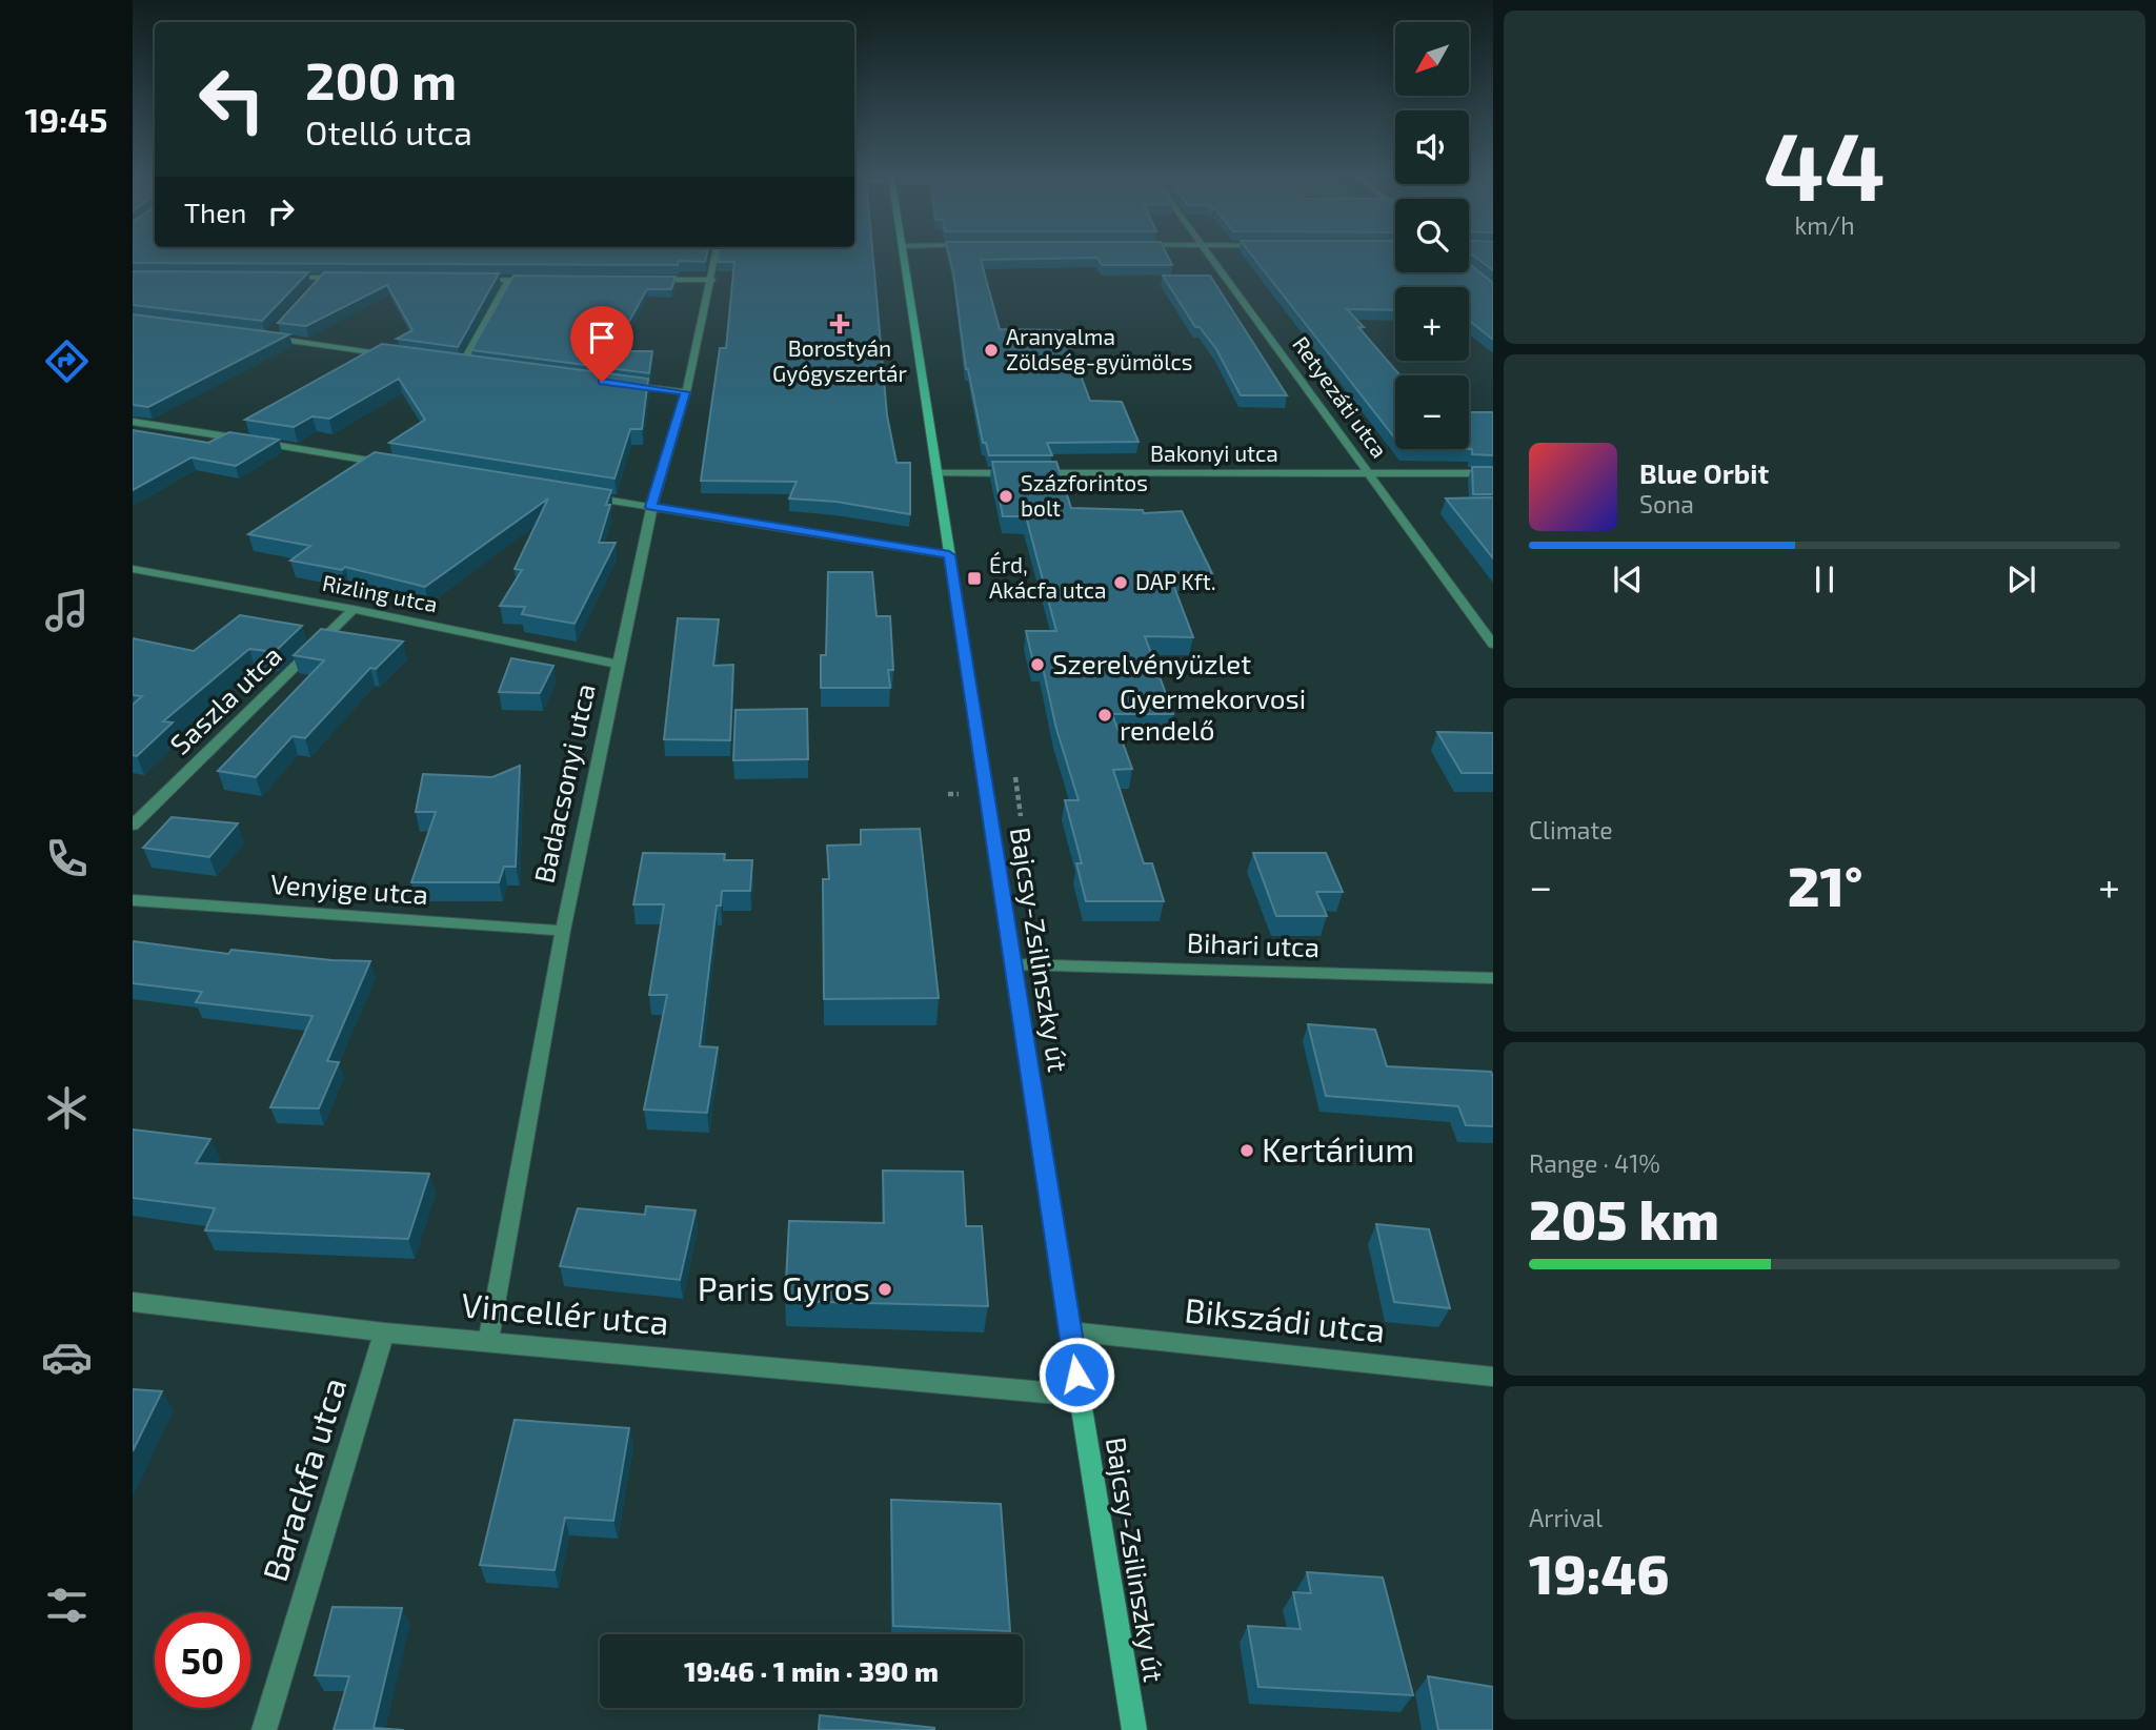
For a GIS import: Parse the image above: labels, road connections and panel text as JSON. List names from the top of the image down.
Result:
{
  "streets": {
    "main road": ["Bajcsy-Zsilinszky út"],
    "street": [
      "Retyezáti utca",
      "Bakonyi utca",
      "Rizling utca",
      "Saszla utca",
      "Badacsonyi utca",
      "Venyige utca",
      "Bihari utca",
      "Vincellér utca",
      "Bikszádi utca",
      "Barackfa utca"
    ]
  },
  "crossings": [
    ["Retyezáti utca", "Bakonyi utca"],
    ["Bakonyi utca", "Bajcsy-Zsilinszky út"],
    ["Rizling utca", "Saszla utca"],
    ["Rizling utca", "Badacsonyi utca"],
    ["Badacsonyi utca", "Venyige utca"],
    ["Badacsonyi utca", "Vincellér utca"],
    ["Bihari utca", "Bajcsy-Zsilinszky út"],
    ["Bajcsy-Zsilinszky út", "Vincellér utca"],
    ["Bajcsy-Zsilinszky út", "Bikszádi utca"],
    ["Vincellér utca", "Barackfa utca"]
  ],
  "places": {
    "health": ["Borostyán Gyógyszertár"],
    "other": [
      "Aranyalma Zöldség-gyümölcs",
      "Százforintos bolt",
      "DAP Kft.",
      "Szerelvényüzlet",
      "Gyermekorvosi rendelő",
      "Kertárium",
      "Paris Gyros"
    ],
    "transit": ["Érd, Akácfa utca"]
  },
  "north": "bottom left",
  "page": {
    "tabs": "19:45",
    "tile": [
      ["44", "km/h"],
      "Climate",
      ["Range · 41%", "205 km"],
      ["Arrival", "19:46"]
    ],
    "map_buttons": ["+", "−"],
    "turn": ["200 m", "Otelló utca"],
    "then": "Then",
    "song": ["Blue Orbit", "Sona"],
    "heat": ["−", "21°", "+"],
    "limit": "50",
    "trip": "19:46 · 1 min · 390 m"
  }
}
